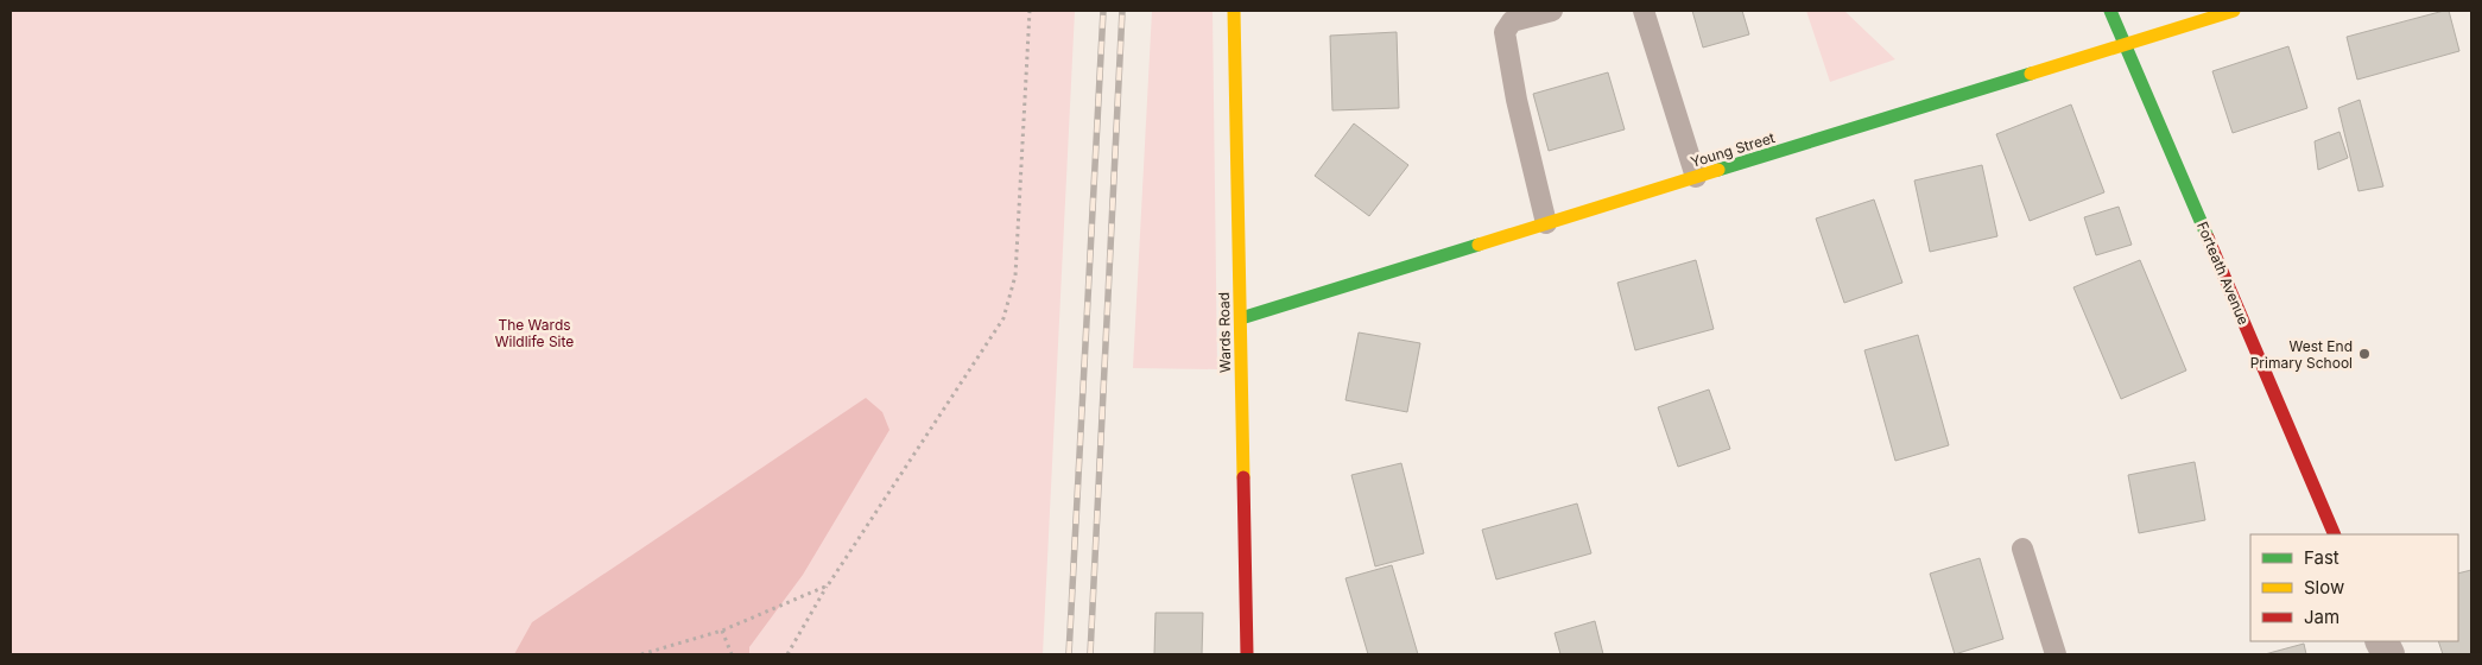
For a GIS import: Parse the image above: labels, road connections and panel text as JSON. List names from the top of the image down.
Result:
{
  "streets": {
    "street": ["Young Street", "Forteath Avenue", "Wards Road"]
  },
  "crossings": [
    ["Young Street", "Forteath Avenue"],
    ["Young Street", "Wards Road"]
  ],
  "parks": ["The Wards Wildlife Site"],
  "places": ["West End Primary School"],
  "legend": ["Fast", "Slow", "Jam"]
}
